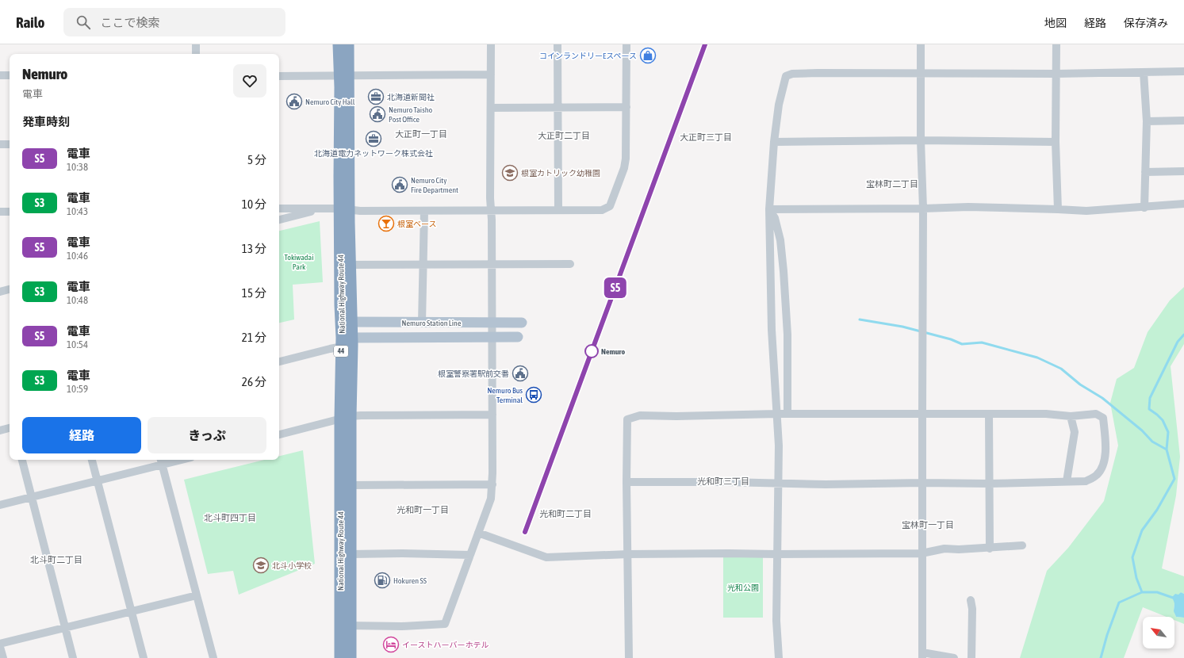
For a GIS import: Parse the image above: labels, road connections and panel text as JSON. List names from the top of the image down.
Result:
{
  "streets": {
    "highway": ["National Highway Route 44", "44"],
    "main road": ["Nemuro Station Line"]
  },
  "crossings": [
    ["National Highway Route 44", "Nemuro Station Line"]
  ],
  "districts": [
    "大正町一丁目",
    "大正町二丁目",
    "大正町三丁目",
    "宝林町二丁目",
    "光和町三丁目",
    "光和町一丁目",
    "光和町二丁目",
    "北斗町四丁目",
    "宝林町一丁目",
    "北斗町二丁目"
  ],
  "parks": ["Tokiwadai Park", "光和公園"],
  "places": {
    "shop": ["コインランドリーEスペース"],
    "office": ["北海道新聞社", "北海道電力ネットワーク株式会社"],
    "public building": [
      "Nemuro City Hall",
      "Nemuro Taisho Post Office",
      "Nemuro City Fire Department",
      "根室警察署駅前交番"
    ],
    "school or university": ["根室カトリック幼稚園", "北斗小学校"],
    "bar": ["根室ベース"],
    "other": ["Nemuro"],
    "bus stop": ["Nemuro Bus Terminal"],
    "fuel station": ["Hokuren SS"],
    "hotel": ["イーストハーバーホテル"]
  },
  "north": "top left",
  "page": {
    "header": "Railo",
    "search": "ここで検索",
    "nav": ["地図", "経路", "保存済み"],
    "on_map": "S5",
    "heading": [
      ["Nemuro", "電車"],
      "発車時刻"
    ],
    "list": [
      {
        "mark": "S5",
        "name": "電車",
        "note": "10:38",
        "value": "5 分"
      },
      {
        "mark": "S3",
        "name": "電車",
        "note": "10:43",
        "value": "10 分"
      },
      {
        "mark": "S5",
        "name": "電車",
        "note": "10:46",
        "value": "13 分"
      },
      {
        "mark": "S3",
        "name": "電車",
        "note": "10:48",
        "value": "15 分"
      },
      {
        "mark": "S5",
        "name": "電車",
        "note": "10:54",
        "value": "21 分"
      },
      {
        "mark": "S3",
        "name": "電車",
        "note": "10:59",
        "value": "26 分"
      }
    ],
    "buttons": ["経路", "きっぷ"]
  }
}
